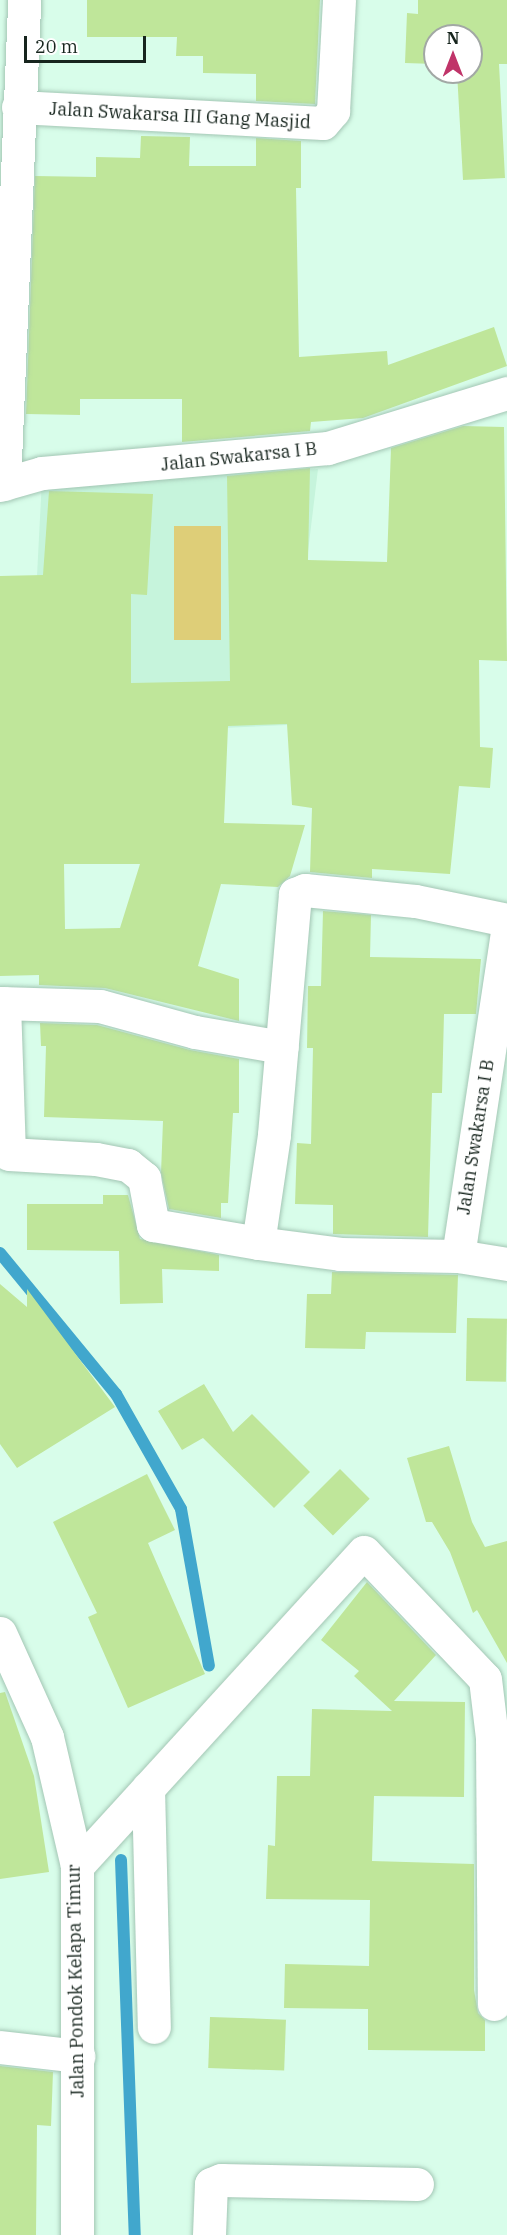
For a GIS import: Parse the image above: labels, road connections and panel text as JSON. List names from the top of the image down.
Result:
{
  "streets": {
    "street": ["Jalan Swakarsa III Gang Masjid", "Jalan Swakarsa I B", "Jalan Pondok Kelapa Timur"]
  },
  "scale_bar": "20 m",
  "north": "top"
}
